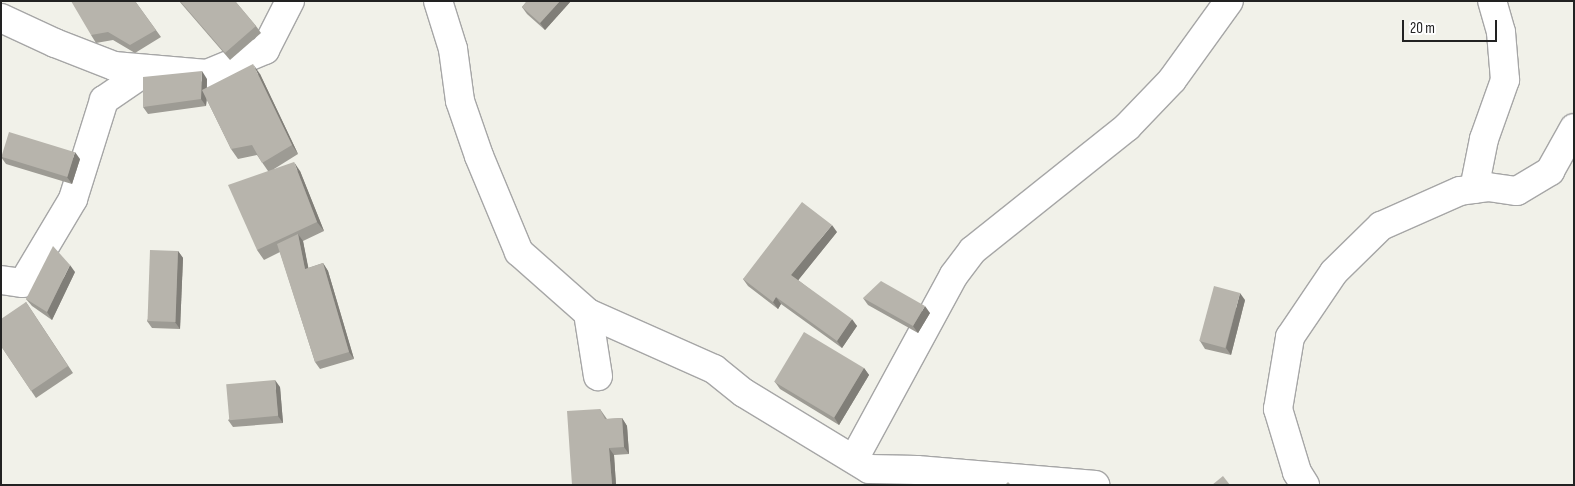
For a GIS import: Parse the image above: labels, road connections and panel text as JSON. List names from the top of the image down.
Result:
{
  "scale_bar": "20 m"
}
